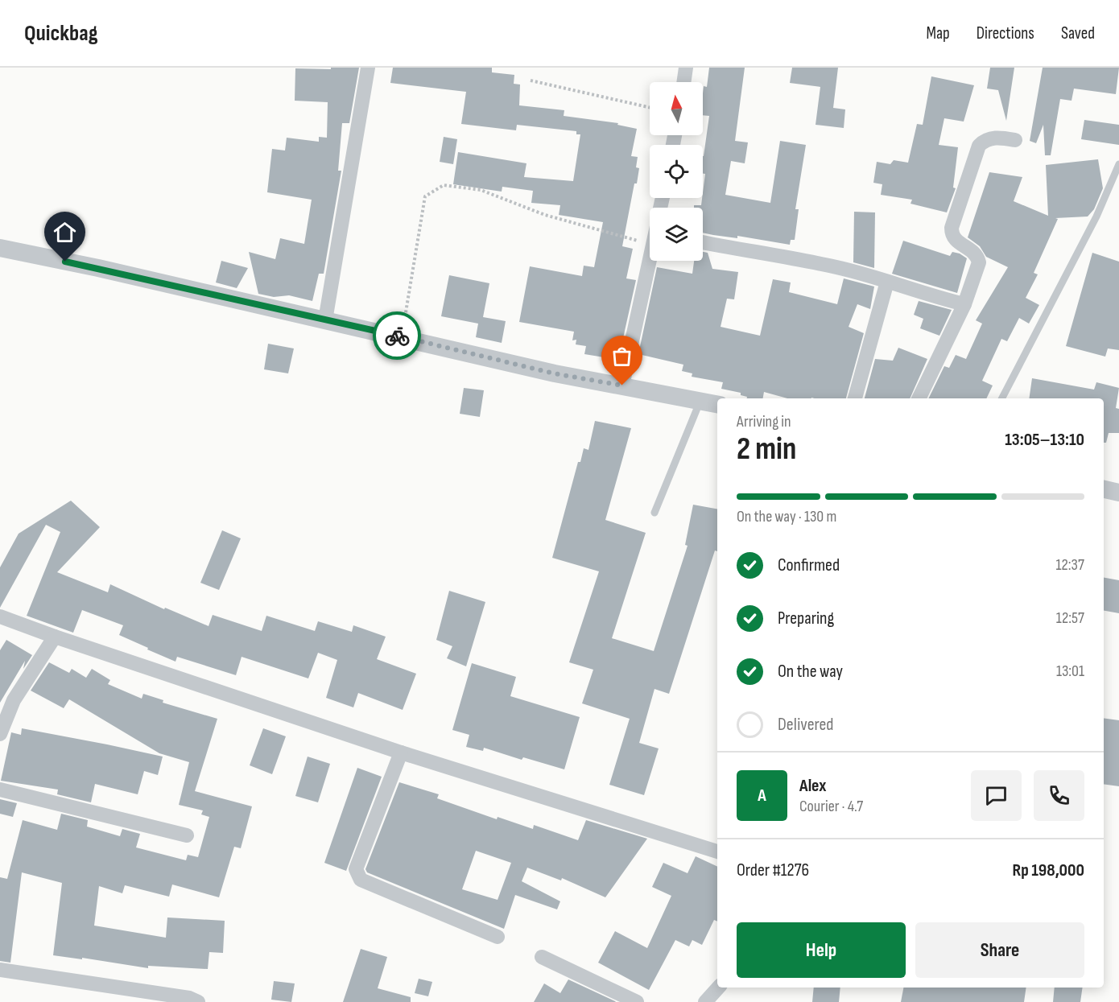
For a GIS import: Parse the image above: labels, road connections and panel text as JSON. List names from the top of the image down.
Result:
{
  "north": "top",
  "page": {
    "header": "Quickbag",
    "nav": ["Map", "Directions", "Saved"],
    "heading": ["2 min", "Arriving in", "13:05–13:10"],
    "panel": [
      "Alex",
      "Courier · 4.7",
      "Order #1276",
      "Rp 198,000"
    ],
    "bar": "On the way · 130 m",
    "list": [
      ["Confirmed", "12:37"],
      ["Preparing", "12:57"],
      ["On the way", "13:01"],
      "Delivered"
    ],
    "round": "A",
    "buttons": ["Help", "Share"]
  }
}
